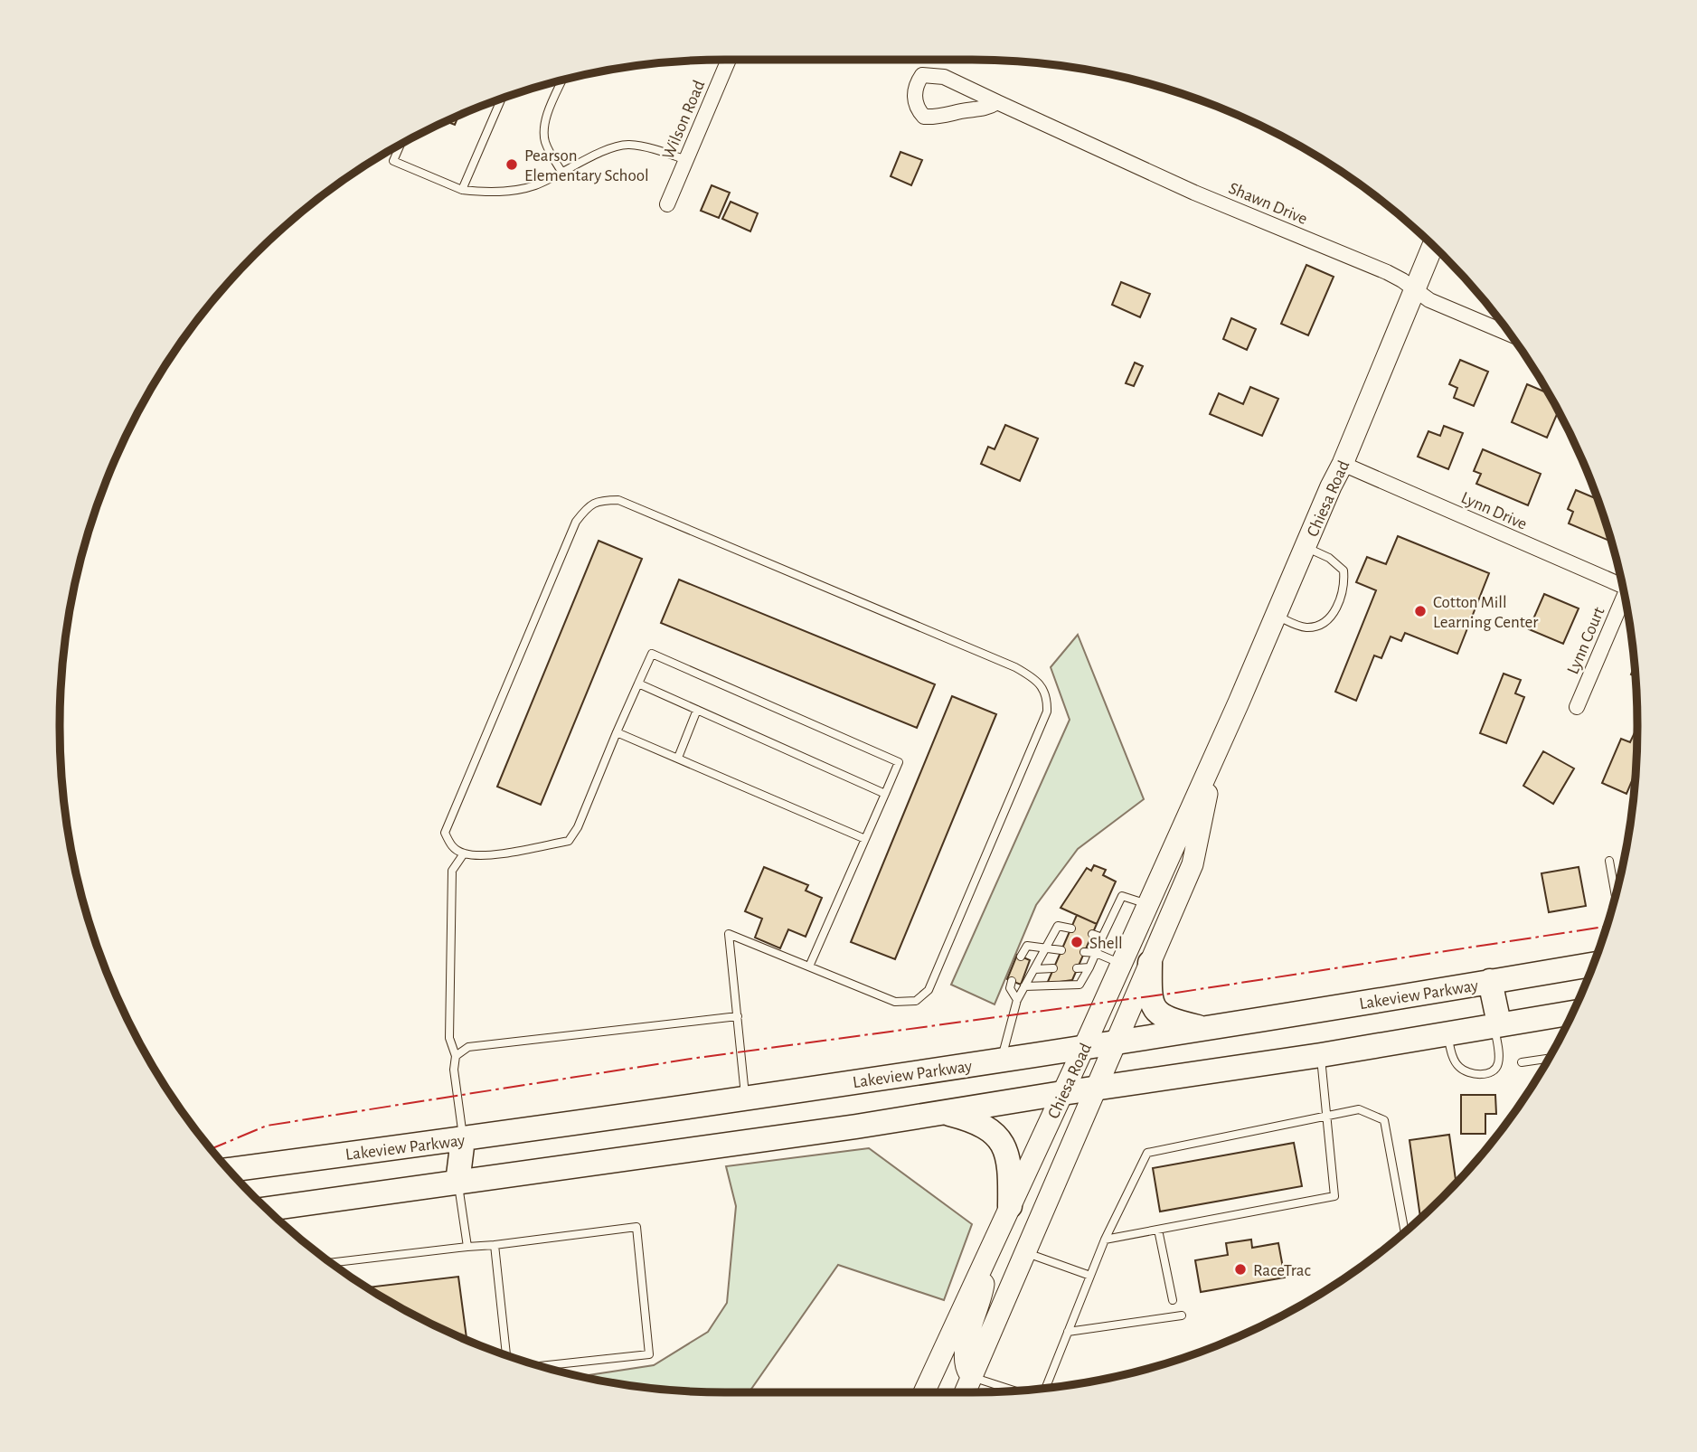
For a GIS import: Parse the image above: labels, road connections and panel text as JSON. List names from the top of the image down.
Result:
{
  "streets": {
    "main road": ["Chiesa Road", "Lakeview Parkway"],
    "street": [
      "Wilson Road",
      "Shawn Drive",
      "Lynn Drive",
      "Lynn Court"
    ]
  },
  "crossings": [
    ["Shawn Drive", "Chiesa Road"],
    ["Chiesa Road", "Lynn Drive"],
    ["Chiesa Road", "Lakeview Parkway"]
  ],
  "places": [
    "Pearson Elementary School",
    "Cotton Mill Learning Center",
    "Shell",
    "RaceTrac"
  ]
}
